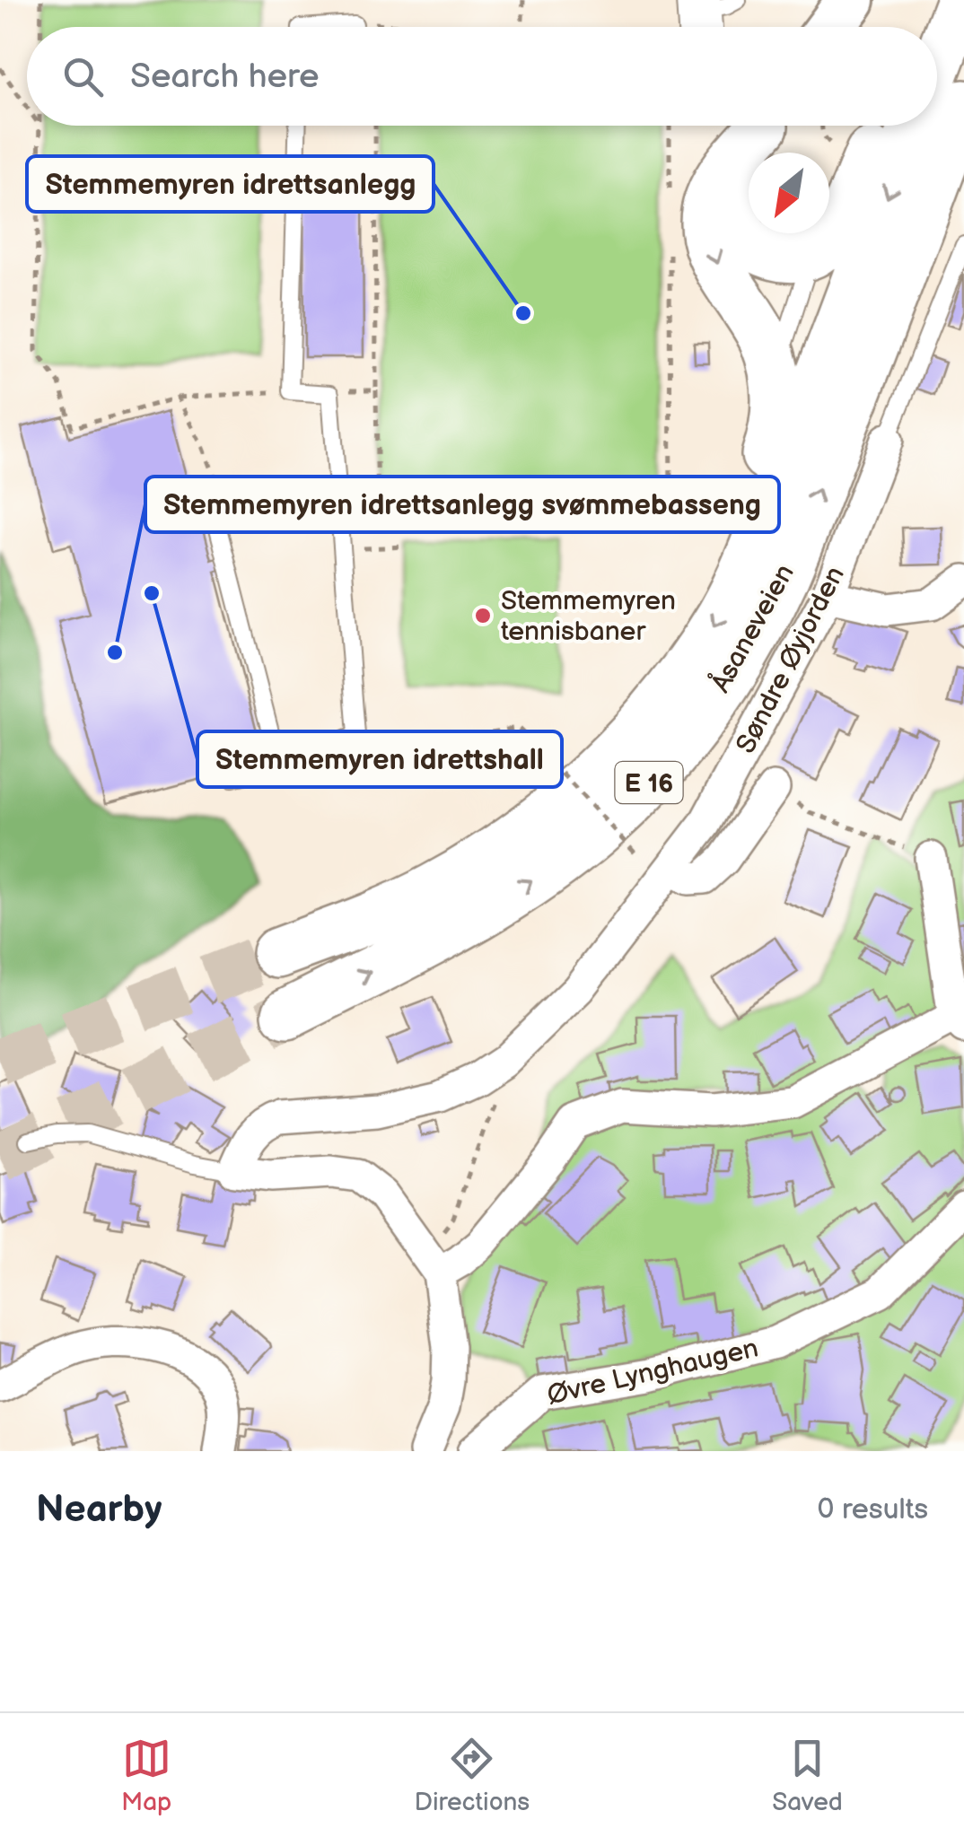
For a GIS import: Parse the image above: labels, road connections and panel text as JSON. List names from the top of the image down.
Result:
{
  "streets": {
    "highway": ["Åsaneveien", "E 16"],
    "street": ["Søndre Øyjorden", "Øvre Lynghaugen"]
  },
  "places": [
    "Stemmemyren idrettsanlegg",
    "Stemmemyren idrettshall",
    "Stemmemyren tennisbaner",
    "Stemmemyren idrettsanlegg svømmebasseng"
  ],
  "north": "bottom left",
  "page": {
    "search": "Search here",
    "heading": ["Nearby", "0 results"],
    "nav": ["Map", "Directions", "Saved"]
  }
}
